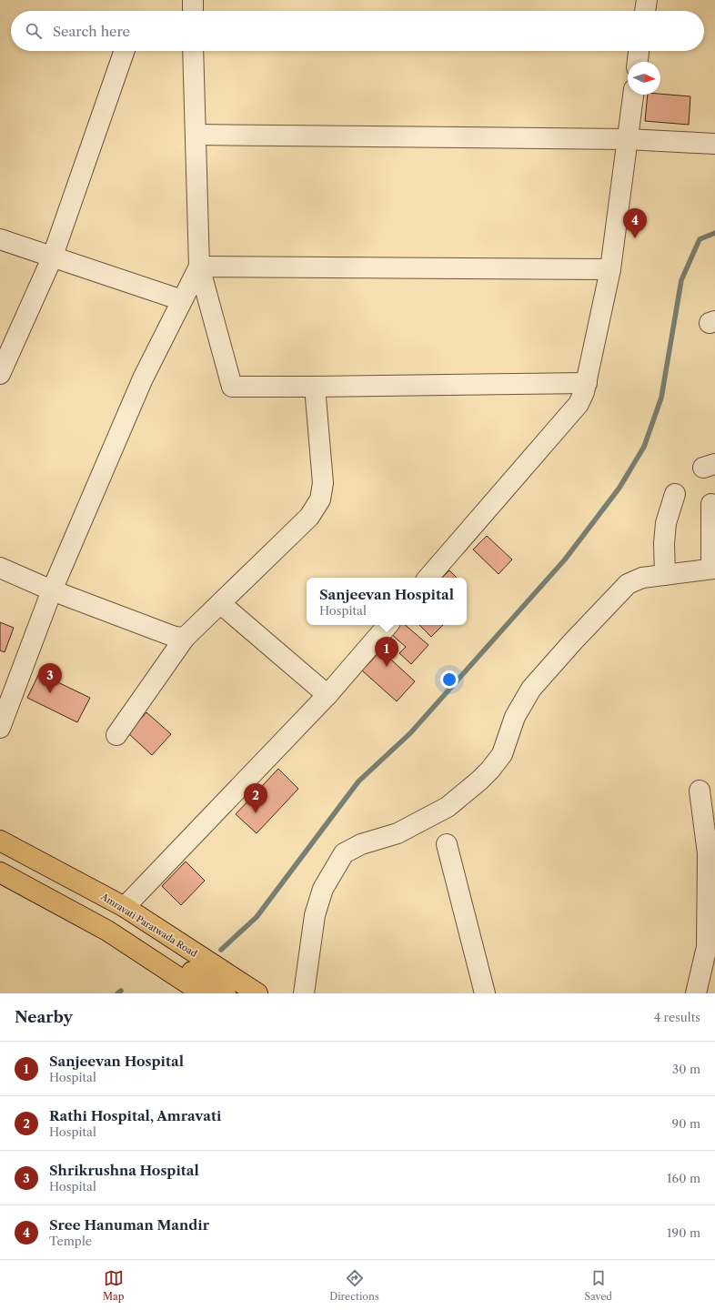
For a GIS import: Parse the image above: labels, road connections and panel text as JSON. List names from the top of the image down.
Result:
{
  "streets": {
    "main road": ["Amravati Paratwada Road"]
  },
  "north": "right",
  "page": {
    "search": "Search here",
    "pins": [
      "4",
      "1",
      "3",
      "2"
    ],
    "popup": ["Sanjeevan Hospital", "Hospital"],
    "heading": ["Nearby", "4 results"],
    "list": [
      {
        "mark": "1",
        "name": "Sanjeevan Hospital",
        "note": "Hospital",
        "value": "30 m"
      },
      {
        "mark": "2",
        "name": "Rathi Hospital, Amravati",
        "note": "Hospital",
        "value": "90 m"
      },
      {
        "mark": "3",
        "name": "Shrikrushna Hospital",
        "note": "Hospital",
        "value": "160 m"
      },
      {
        "mark": "4",
        "name": "Sree Hanuman Mandir",
        "note": "Temple",
        "value": "190 m"
      }
    ],
    "nav": ["Map", "Directions", "Saved"]
  }
}
